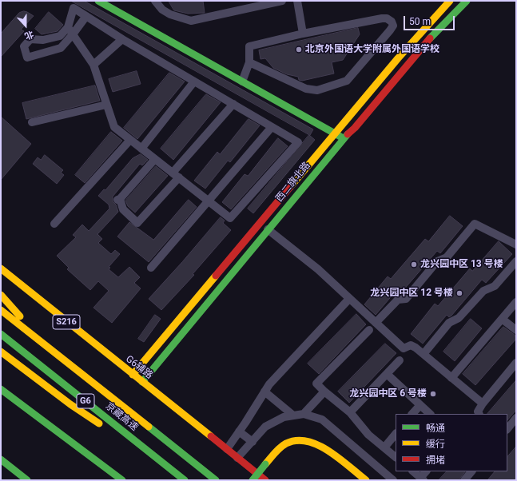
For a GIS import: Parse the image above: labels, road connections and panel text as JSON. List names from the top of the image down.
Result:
{
  "streets": {
    "main road": [
      "西二旗北路",
      "S216",
      "G6辅路",
      "G6",
      "京藏高速"
    ]
  },
  "crossings": [
    ["西二旗北路", "G6辅路"]
  ],
  "places": [
    "北京外国语大学附属外国语学校",
    "龙兴园中区 13 号楼",
    "龙兴园中区 12 号楼",
    "龙兴园中区 6 号楼"
  ],
  "legend": ["畅通", "缓行", "拥堵"],
  "scale_bar": "50 m",
  "north": "bottom"
}
